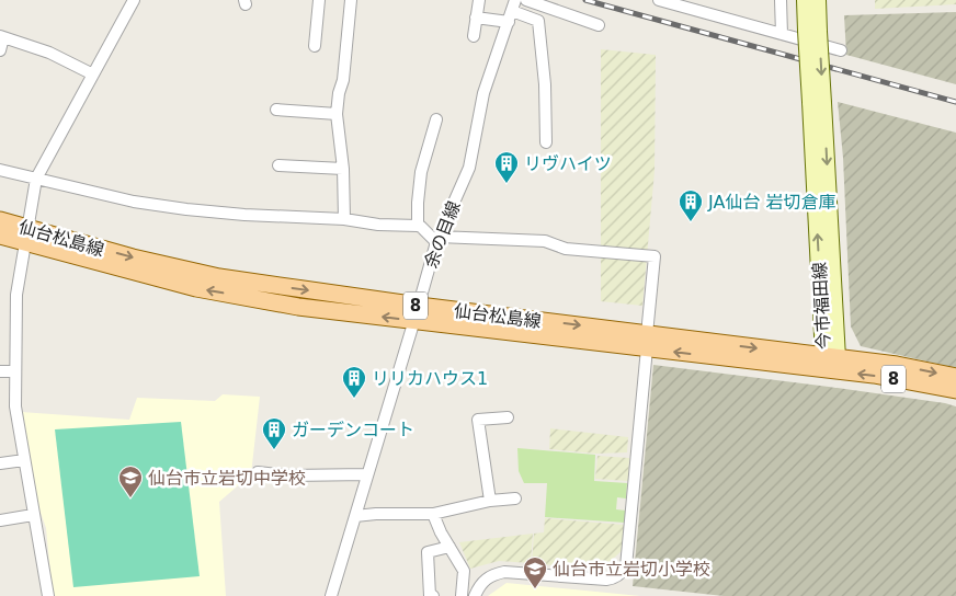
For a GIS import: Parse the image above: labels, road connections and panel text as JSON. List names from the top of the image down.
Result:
{
  "streets": {
    "main road": ["仙台松島線", "8", "今市福田線"],
    "street": ["余の目線"]
  },
  "crossings": [
    ["余の目線", "仙台松島線"],
    ["仙台松島線", "8"],
    ["仙台松島線", "今市福田線"],
    ["8", "今市福田線"]
  ],
  "places": {
    "building": [
      "リヴハイツ",
      "JA仙台 岩切倉庫",
      "リリカハウス1",
      "ガーデンコート"
    ],
    "school or university": ["仙台市立岩切中学校", "仙台市立岩切小学校"]
  }
}
